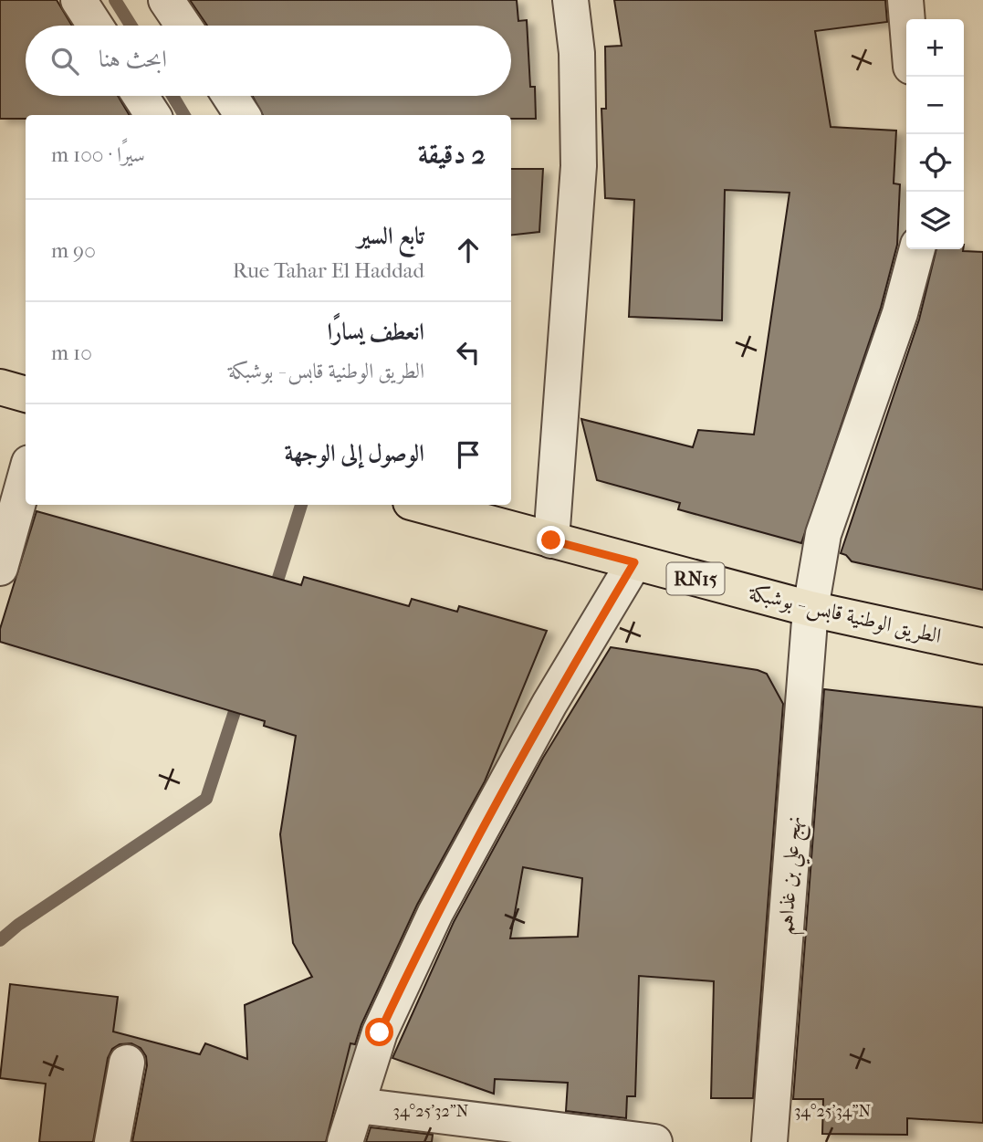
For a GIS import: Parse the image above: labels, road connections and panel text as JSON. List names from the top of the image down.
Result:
{
  "streets": {
    "main road": ["RN15", "الطريق الوطنية قابس - بوشبكة"],
    "street": ["نهج علي بن غذاهم"]
  },
  "crossings": [
    ["الطريق الوطنية قابس - بوشبكة", "نهج علي بن غذاهم"]
  ],
  "page": {
    "map_buttons": ["+", "−"],
    "search": "ابحث هنا",
    "heading": ["2 دقيقة", "سيرًا · 100 m"],
    "list": [
      ["تابع السير", "Rue Tahar El Haddad", "90 m"],
      ["انعطف يسارًا", "الطريق الوطنية قابس - بوشبكة", "10 m"],
      "الوصول إلى الوجهة"
    ]
  },
  "coordinates": ["34°25'32\"N", "34°25'34\"N"]
}
